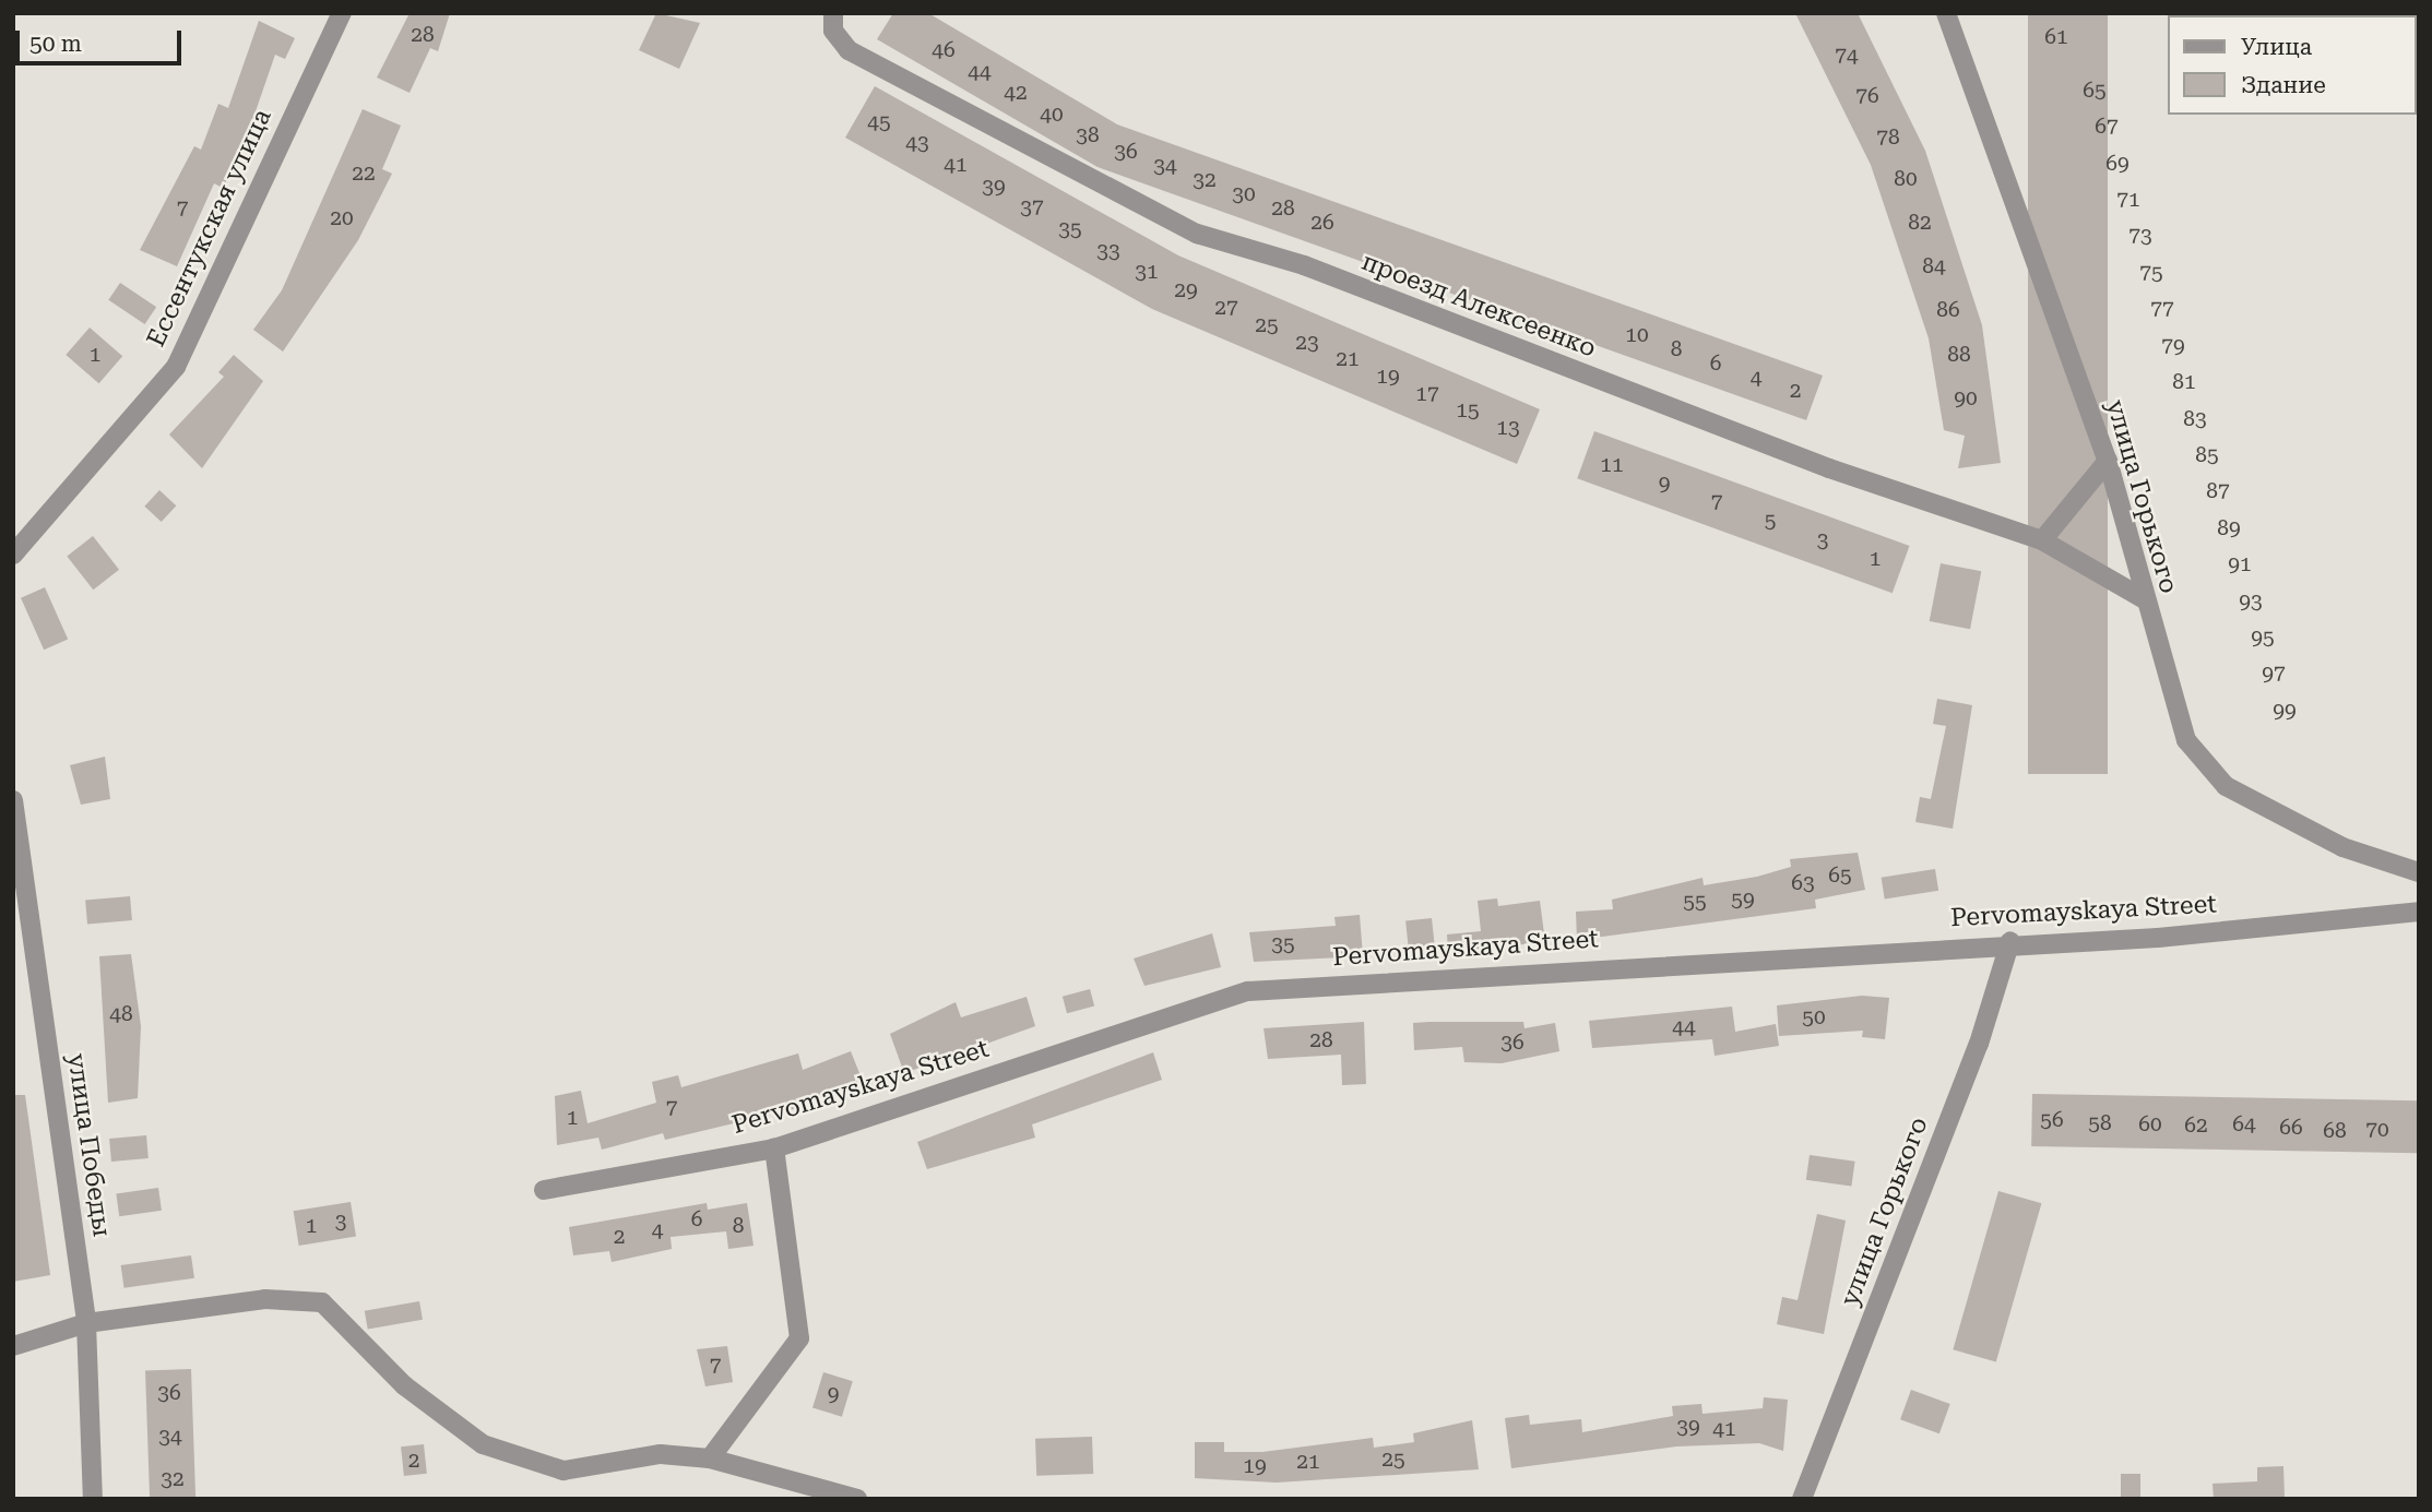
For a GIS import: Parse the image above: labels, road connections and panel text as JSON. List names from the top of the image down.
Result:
{
  "streets": {
    "street": [
      "Ессентукская улица",
      "проезд Алексеенко",
      "улица Горького",
      "Pervomayskaya Street",
      "улица Победы"
    ]
  },
  "crossings": [
    ["проезд Алексеенко", "улица Горького"],
    ["улица Горького", "Pervomayskaya Street"]
  ],
  "house_numbers": [
    "28",
    "61",
    "46",
    "74",
    "44",
    "65",
    "42",
    "76",
    "40",
    "45",
    "67",
    "38",
    "78",
    "43",
    "36",
    "69",
    "41",
    "34",
    "22",
    "80",
    "32",
    "39",
    "30",
    "71",
    "37",
    "7",
    "28",
    "20",
    "26",
    "82",
    "35",
    "73",
    "33",
    "84",
    "31",
    "75",
    "29",
    "27",
    "77",
    "86",
    "25",
    "10",
    "23",
    "79",
    "8",
    "1",
    "88",
    "21",
    "6",
    "19",
    "4",
    "81",
    "2",
    "17",
    "90",
    "15",
    "83",
    "13",
    "85",
    "11",
    "9",
    "87",
    "7",
    "5",
    "89",
    "3",
    "1",
    "91",
    "93",
    "95",
    "97",
    "99",
    "65",
    "63",
    "59",
    "55",
    "35",
    "48",
    "50",
    "44",
    "28",
    "36",
    "7",
    "1",
    "56",
    "58",
    "60",
    "64",
    "62",
    "66",
    "70",
    "68",
    "6",
    "3",
    "1",
    "8",
    "4",
    "2",
    "7",
    "36",
    "9",
    "39",
    "41",
    "34",
    "25",
    "2",
    "21",
    "19",
    "32"
  ],
  "legend": ["Улица", "Здание"],
  "scale_bar": "50 m"
}
